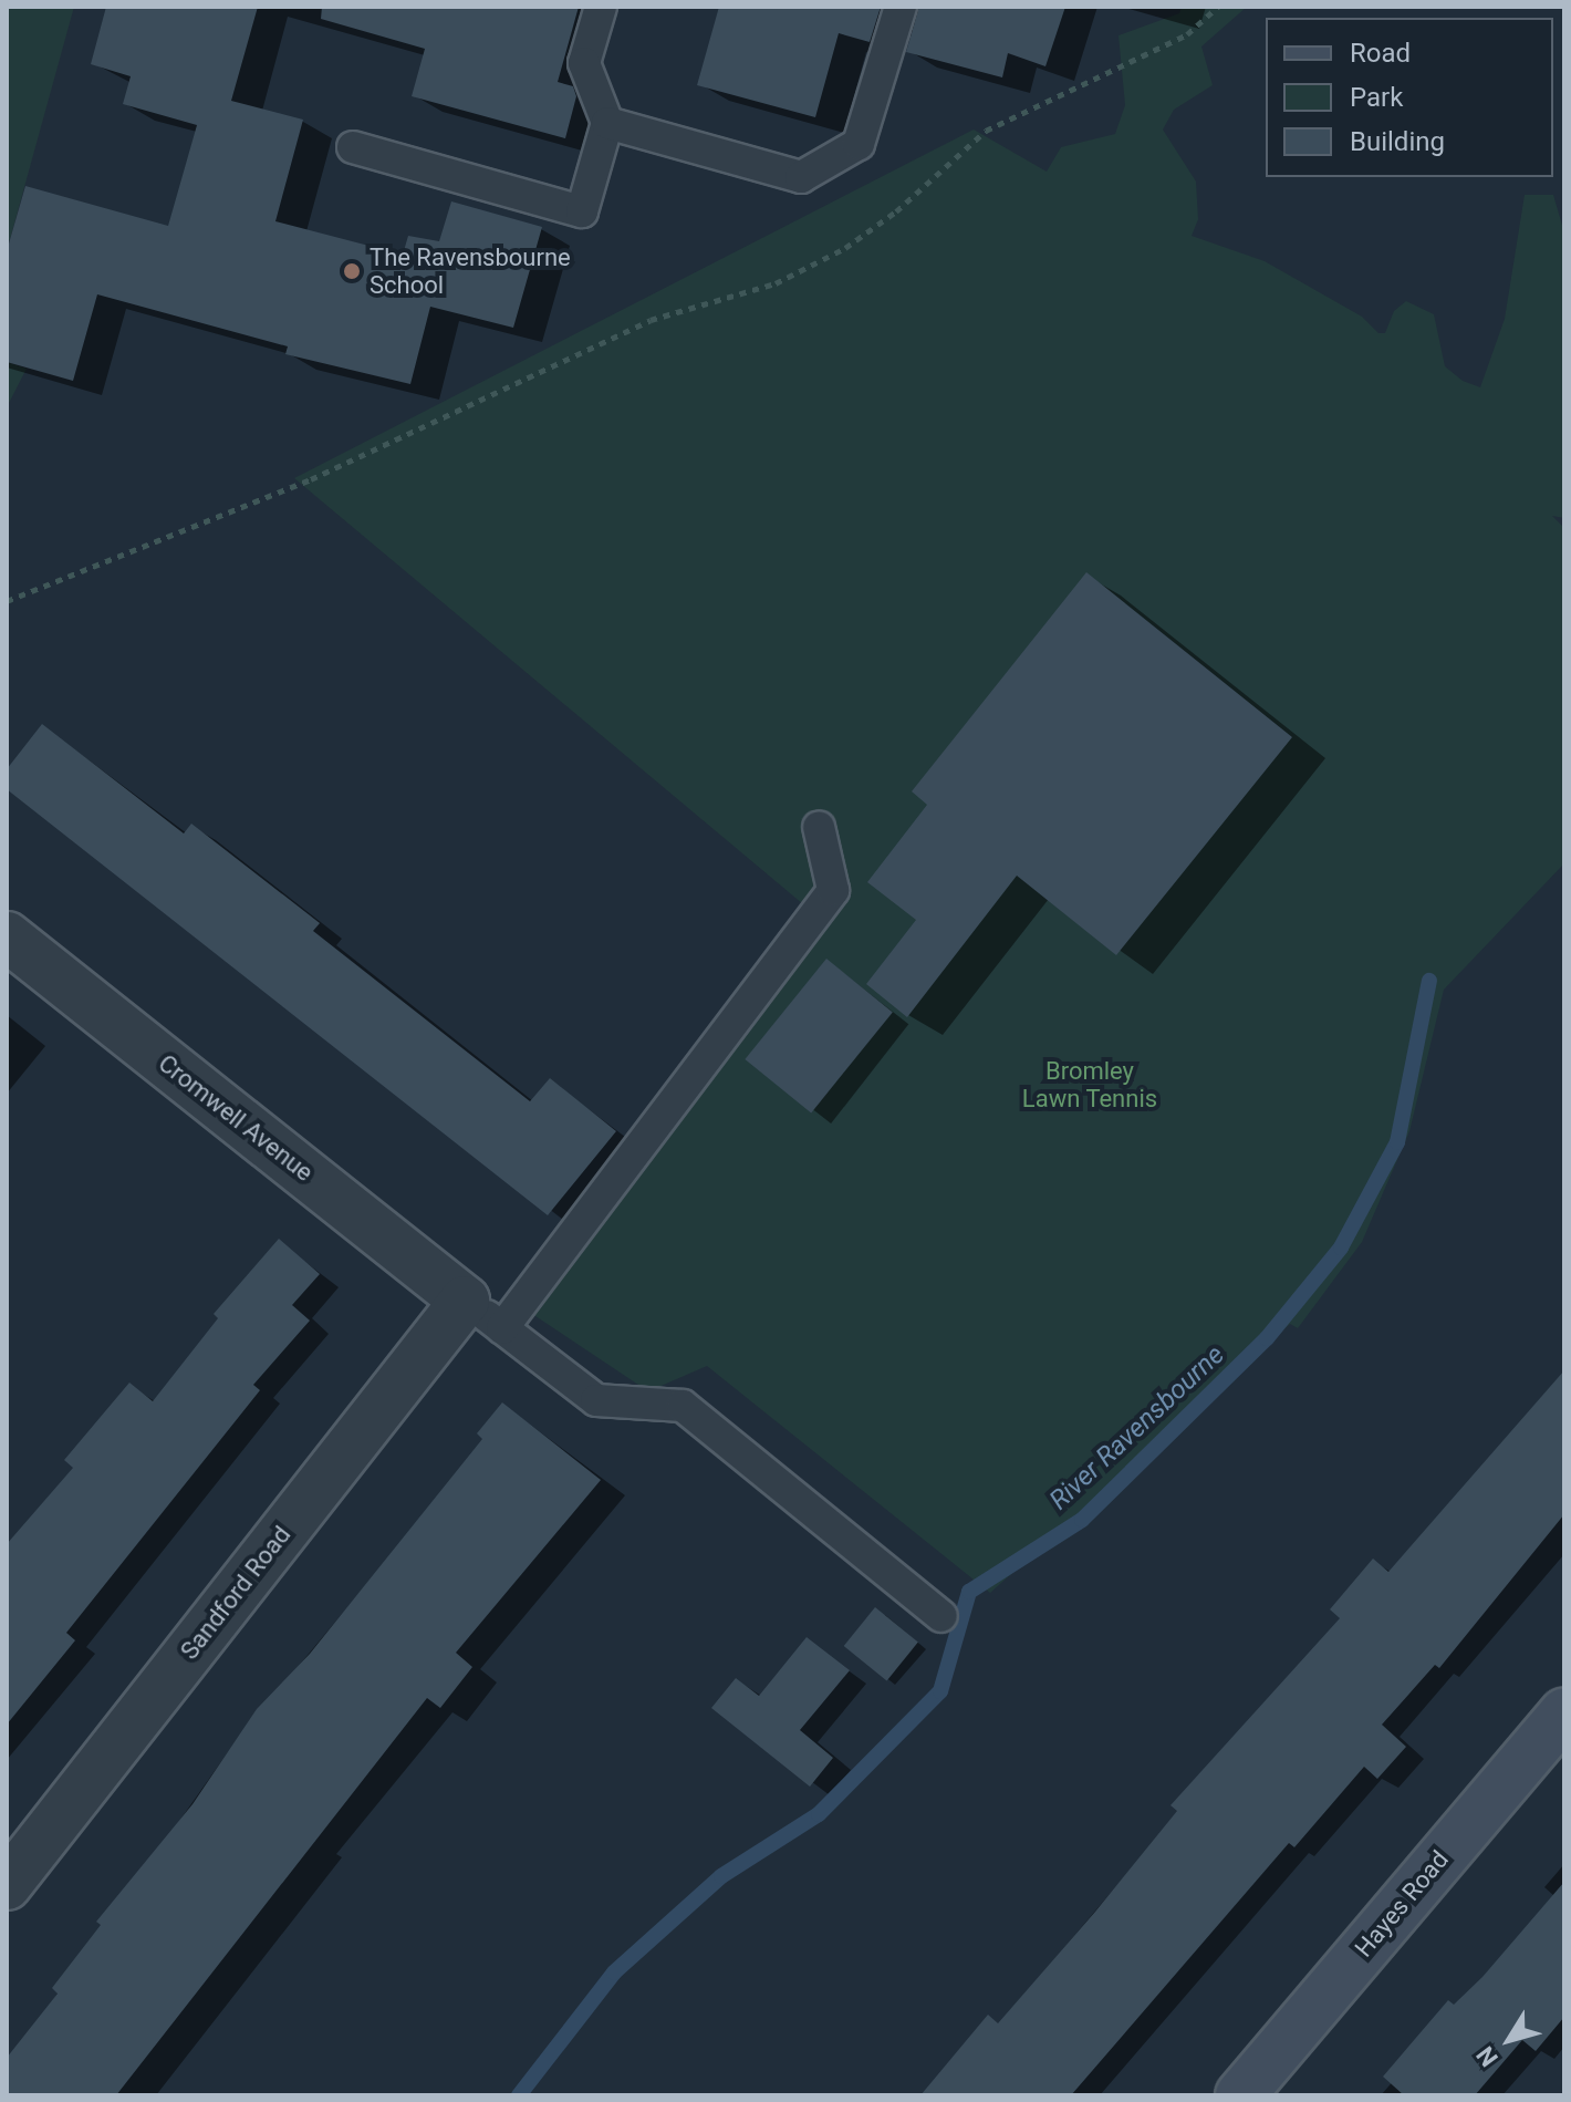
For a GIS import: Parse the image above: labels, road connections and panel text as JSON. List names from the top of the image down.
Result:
{
  "streets": {
    "main road": ["Hayes Road"],
    "street": ["Cromwell Avenue", "Sandford Road"]
  },
  "crossings": [
    ["Cromwell Avenue", "Sandford Road"]
  ],
  "water": ["River Ravensbourne"],
  "parks": ["Bromley Lawn Tennis"],
  "places": ["The Ravensbourne School"],
  "legend": ["Road", "Park", "Building"],
  "north": "bottom left"
}
